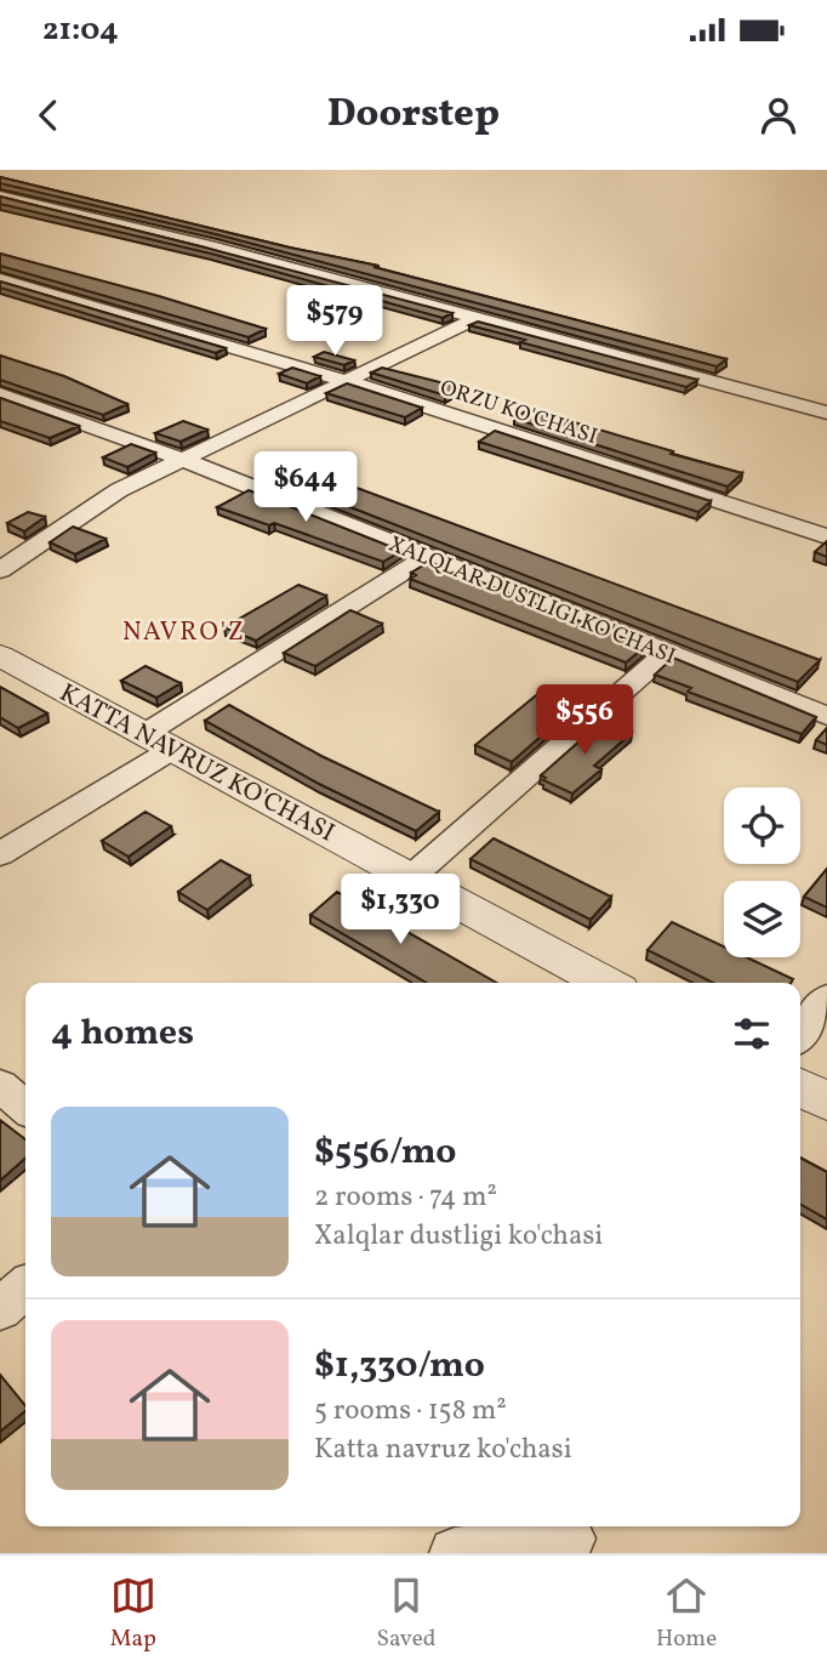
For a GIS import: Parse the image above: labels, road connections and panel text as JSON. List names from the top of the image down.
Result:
{
  "streets": {
    "street": ["ORZU KO'CHASI", "XALQLAR DUSTLIGI KO'CHASI", "KATTA NAVRUZ KO'CHASI"]
  },
  "districts": ["NAVRO'Z"],
  "page": {
    "status": "21:04",
    "header": "Doorstep",
    "price": [
      "$579",
      "$644",
      "$556",
      "$1,330"
    ],
    "heading": "4 homes",
    "list": [
      {
        "name": "$556/mo",
        "note": "2 rooms · 74 m² · Xalqlar dustligi ko'chasi"
      },
      {
        "name": "$1,330/mo",
        "note": "5 rooms · 158 m² · Katta navruz ko'chasi"
      }
    ],
    "tabs": ["Map", "Saved", "Home"]
  }
}
